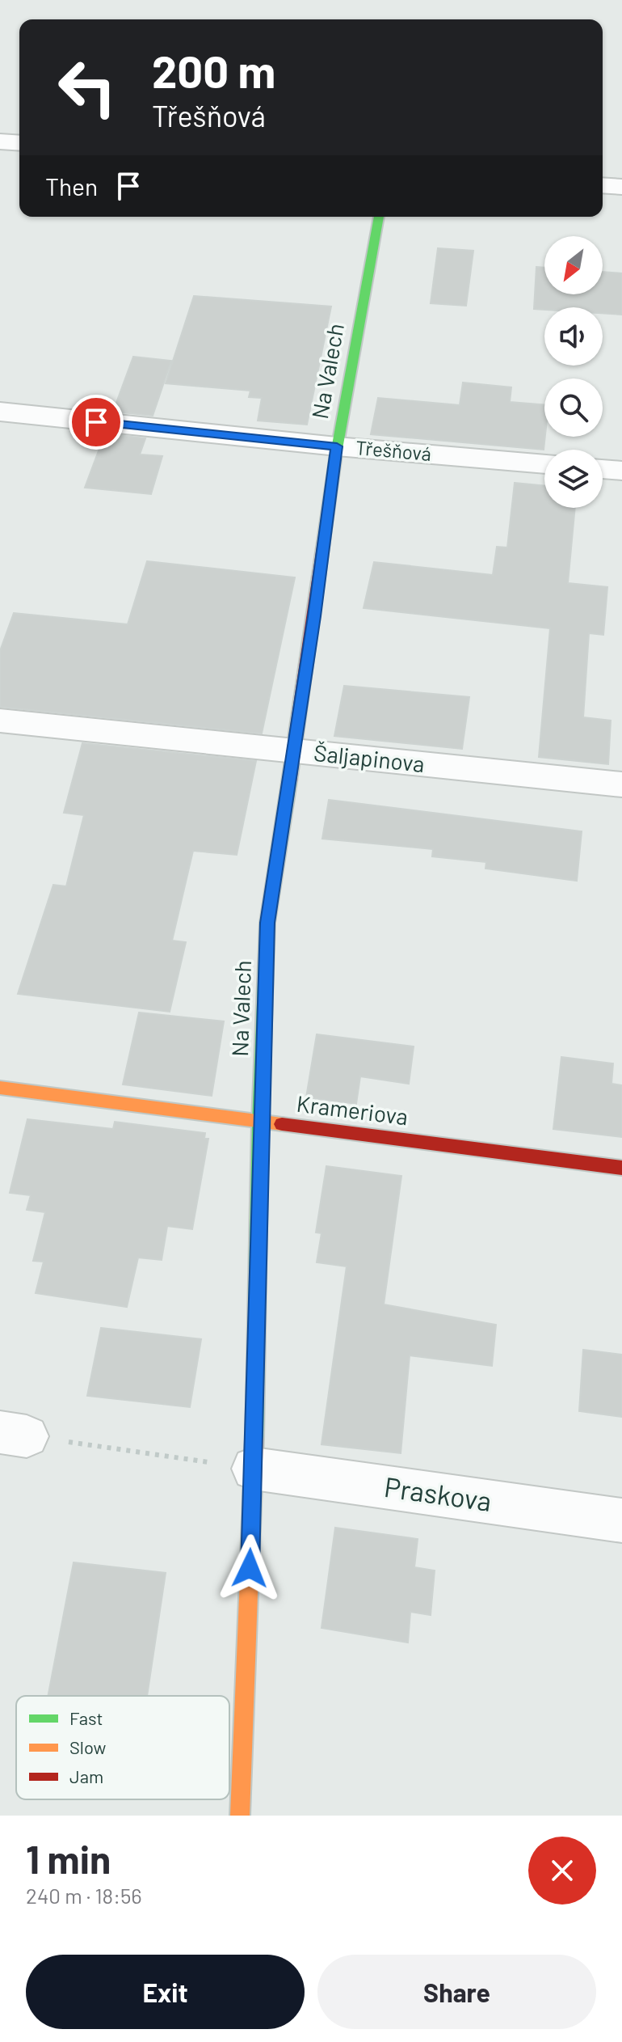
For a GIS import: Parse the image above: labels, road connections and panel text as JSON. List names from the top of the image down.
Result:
{
  "streets": {
    "street": [
      "Na Valech",
      "Třešňová",
      "Šaljapinova",
      "Krameriova",
      "Praskova"
    ]
  },
  "crossings": [
    ["Na Valech", "Třešňová"],
    ["Na Valech", "Šaljapinova"],
    ["Na Valech", "Krameriova"],
    ["Na Valech", "Praskova"]
  ],
  "legend": ["Fast", "Slow", "Jam"],
  "north": "bottom left",
  "page": {
    "turn": ["200 m", "Třešňová"],
    "then": "Then",
    "heading": ["1 min", "240 m · 18:56"],
    "buttons": ["Exit", "Share"]
  }
}
